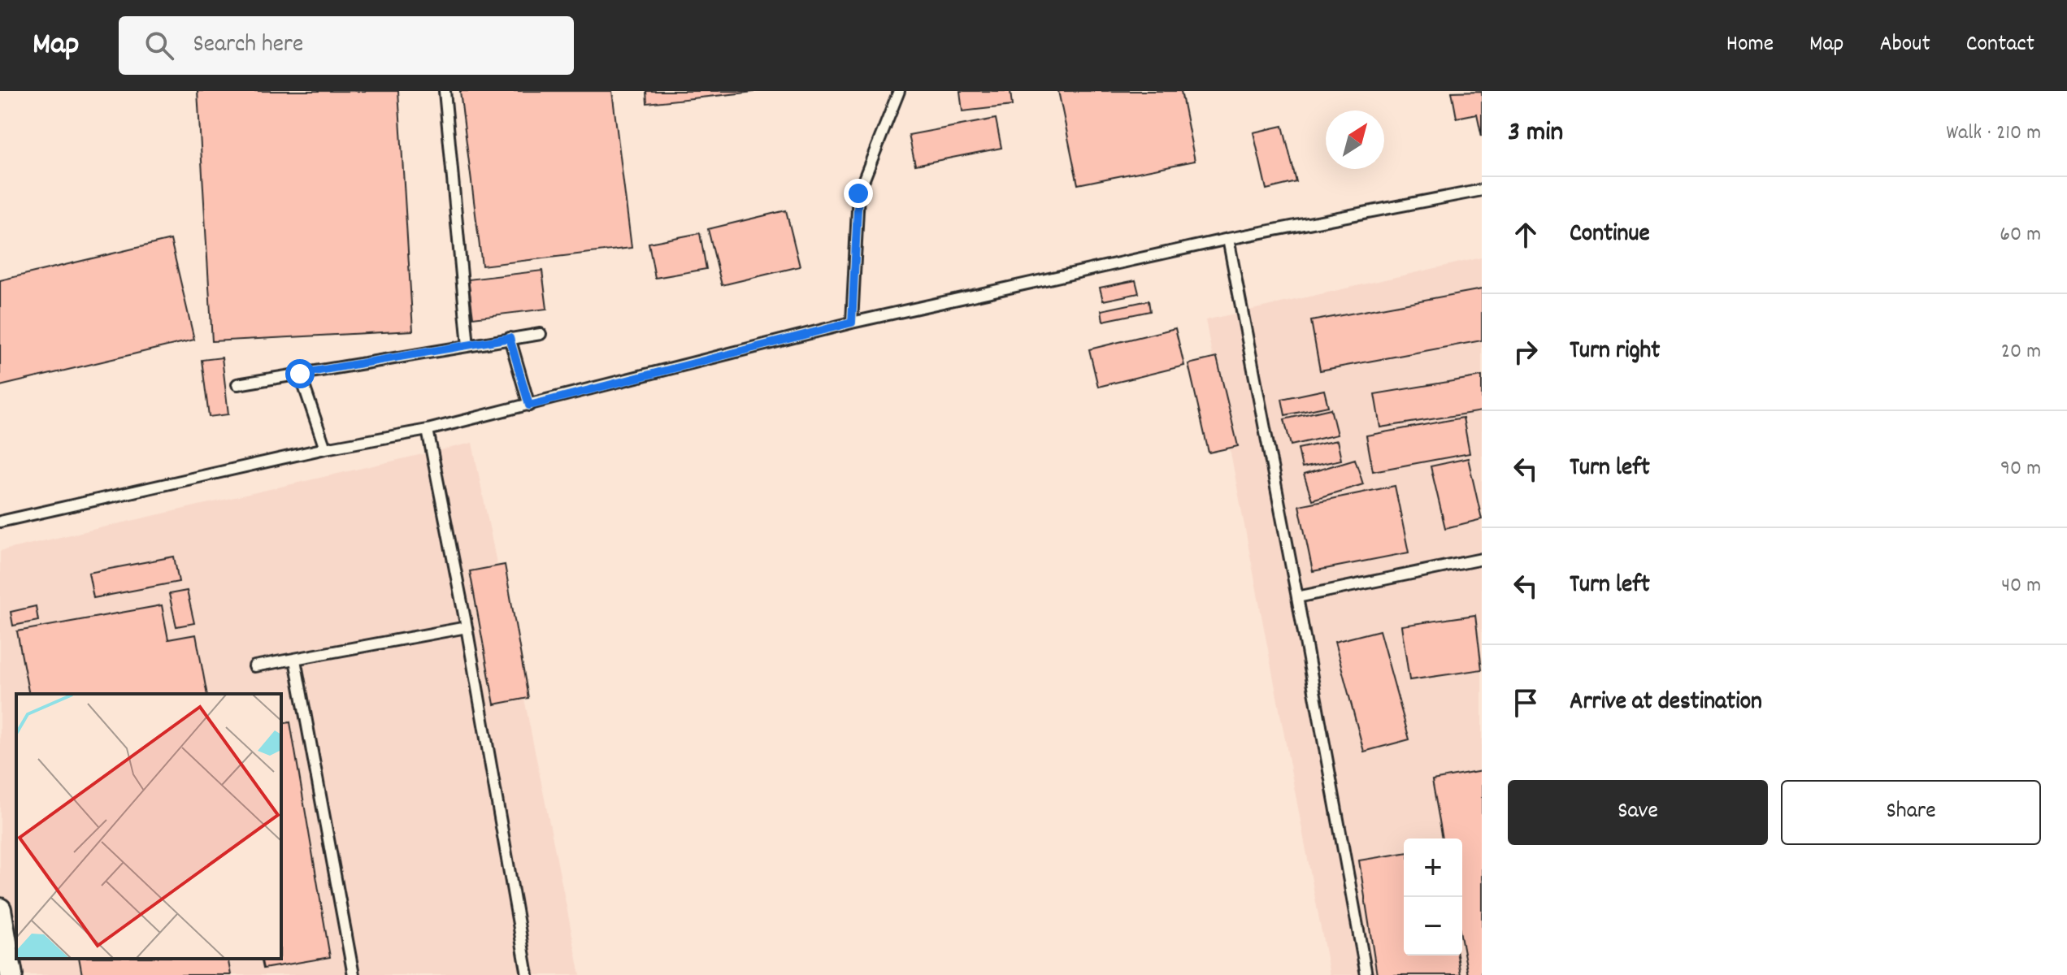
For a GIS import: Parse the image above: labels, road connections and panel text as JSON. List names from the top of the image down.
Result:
{
  "north": "top right",
  "page": {
    "header": "Map",
    "search": "Search here",
    "nav": [
      "Home",
      "Map",
      "About",
      "Contact"
    ],
    "heading": ["3 min", "Walk · 210 m"],
    "list": [
      ["Continue", "60 m"],
      ["Turn right", "20 m"],
      ["Turn left", "90 m"],
      ["Turn left", "40 m"],
      "Arrive at destination"
    ],
    "buttons": ["Save", "Share"],
    "map_buttons": ["+", "−"]
  }
}
